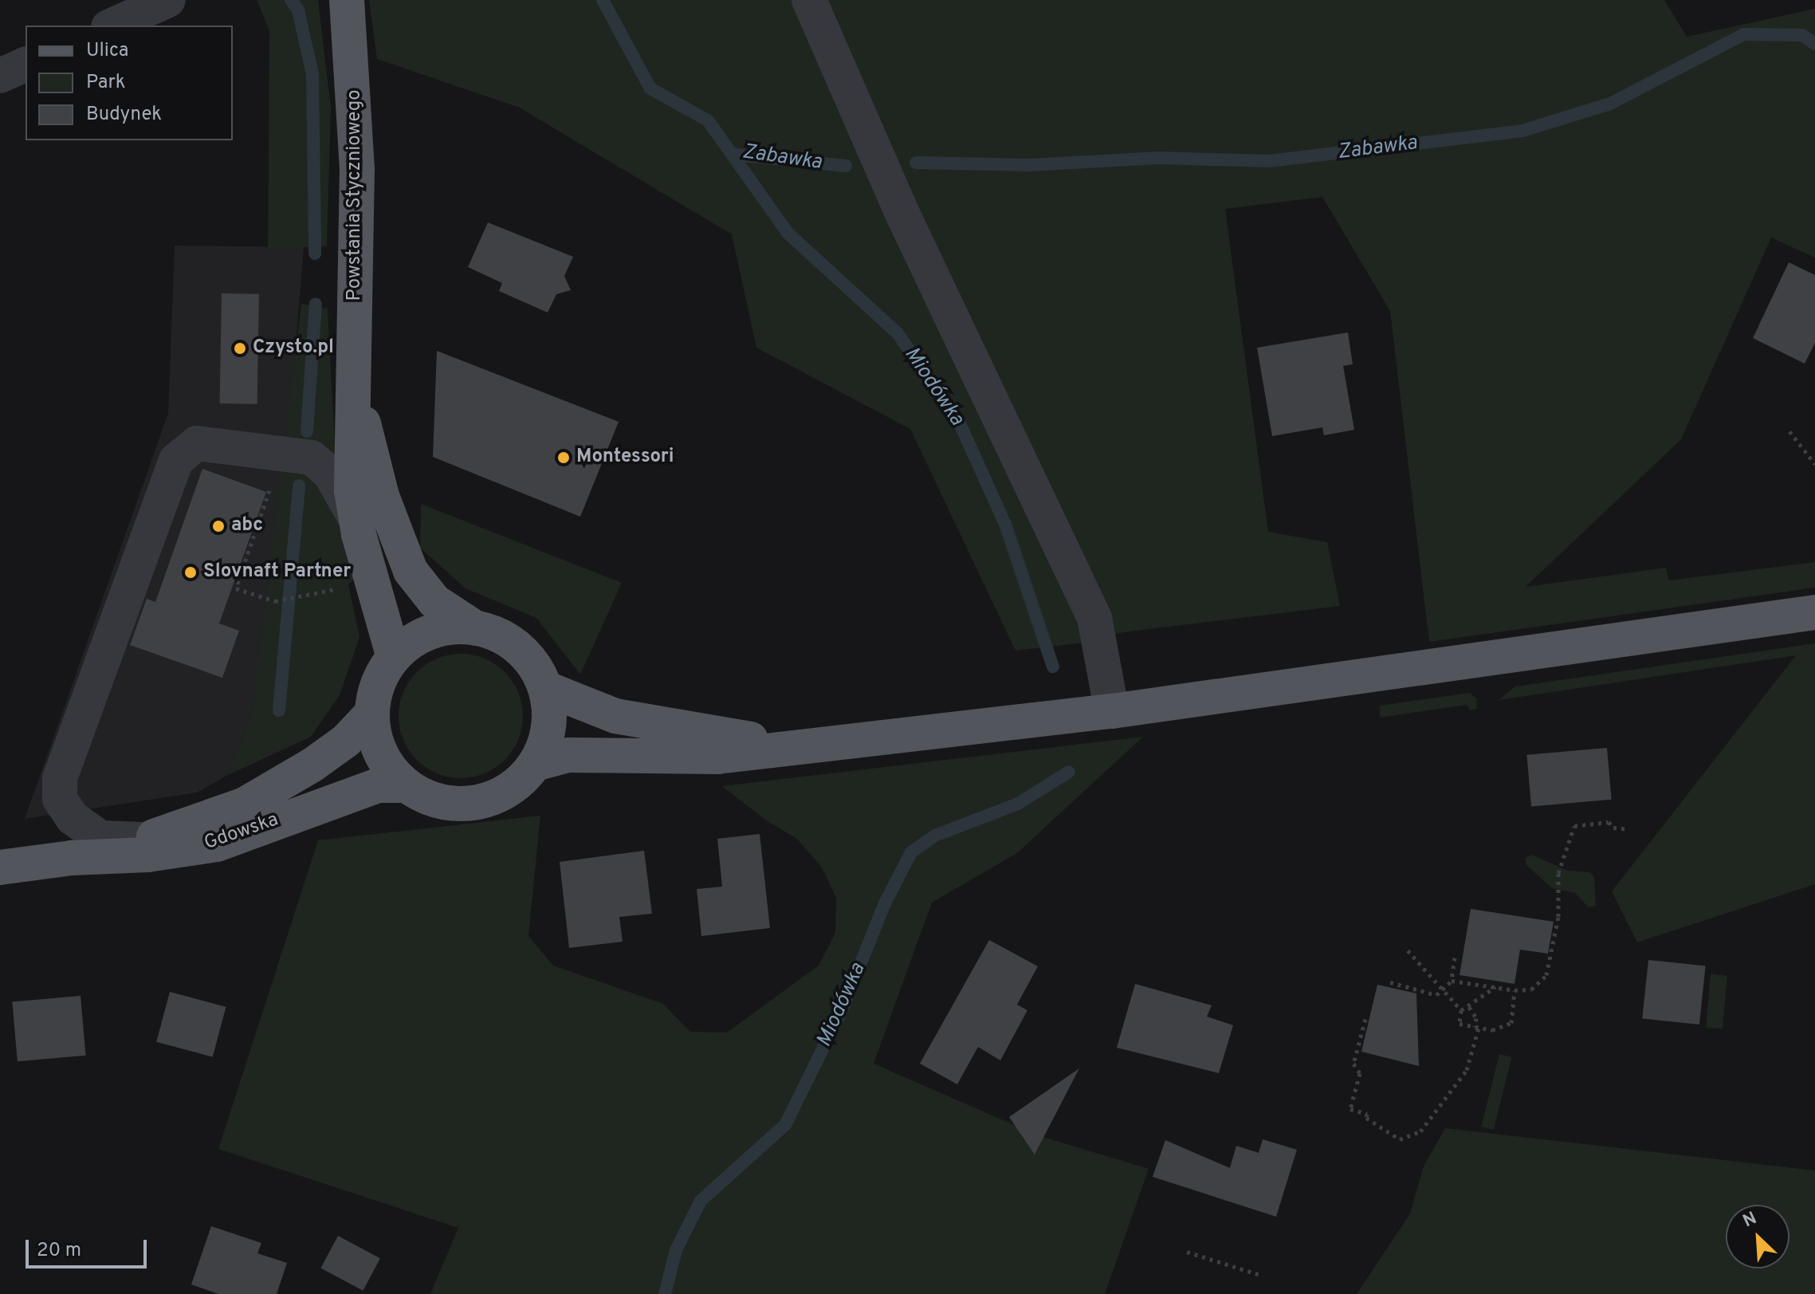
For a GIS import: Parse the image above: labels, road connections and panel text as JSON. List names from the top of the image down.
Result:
{
  "streets": {
    "main road": ["Powstania Styczniowego", "Gdowska"]
  },
  "crossings": [
    ["Powstania Styczniowego", "Gdowska"]
  ],
  "water": ["Zabawka", "Miodówka"],
  "places": [
    "Czysto.pl",
    "Montessori",
    "abc",
    "Slovnaft Partner"
  ],
  "legend": ["Ulica", "Park", "Budynek"],
  "scale_bar": "20 m",
  "north": "top left"
}
